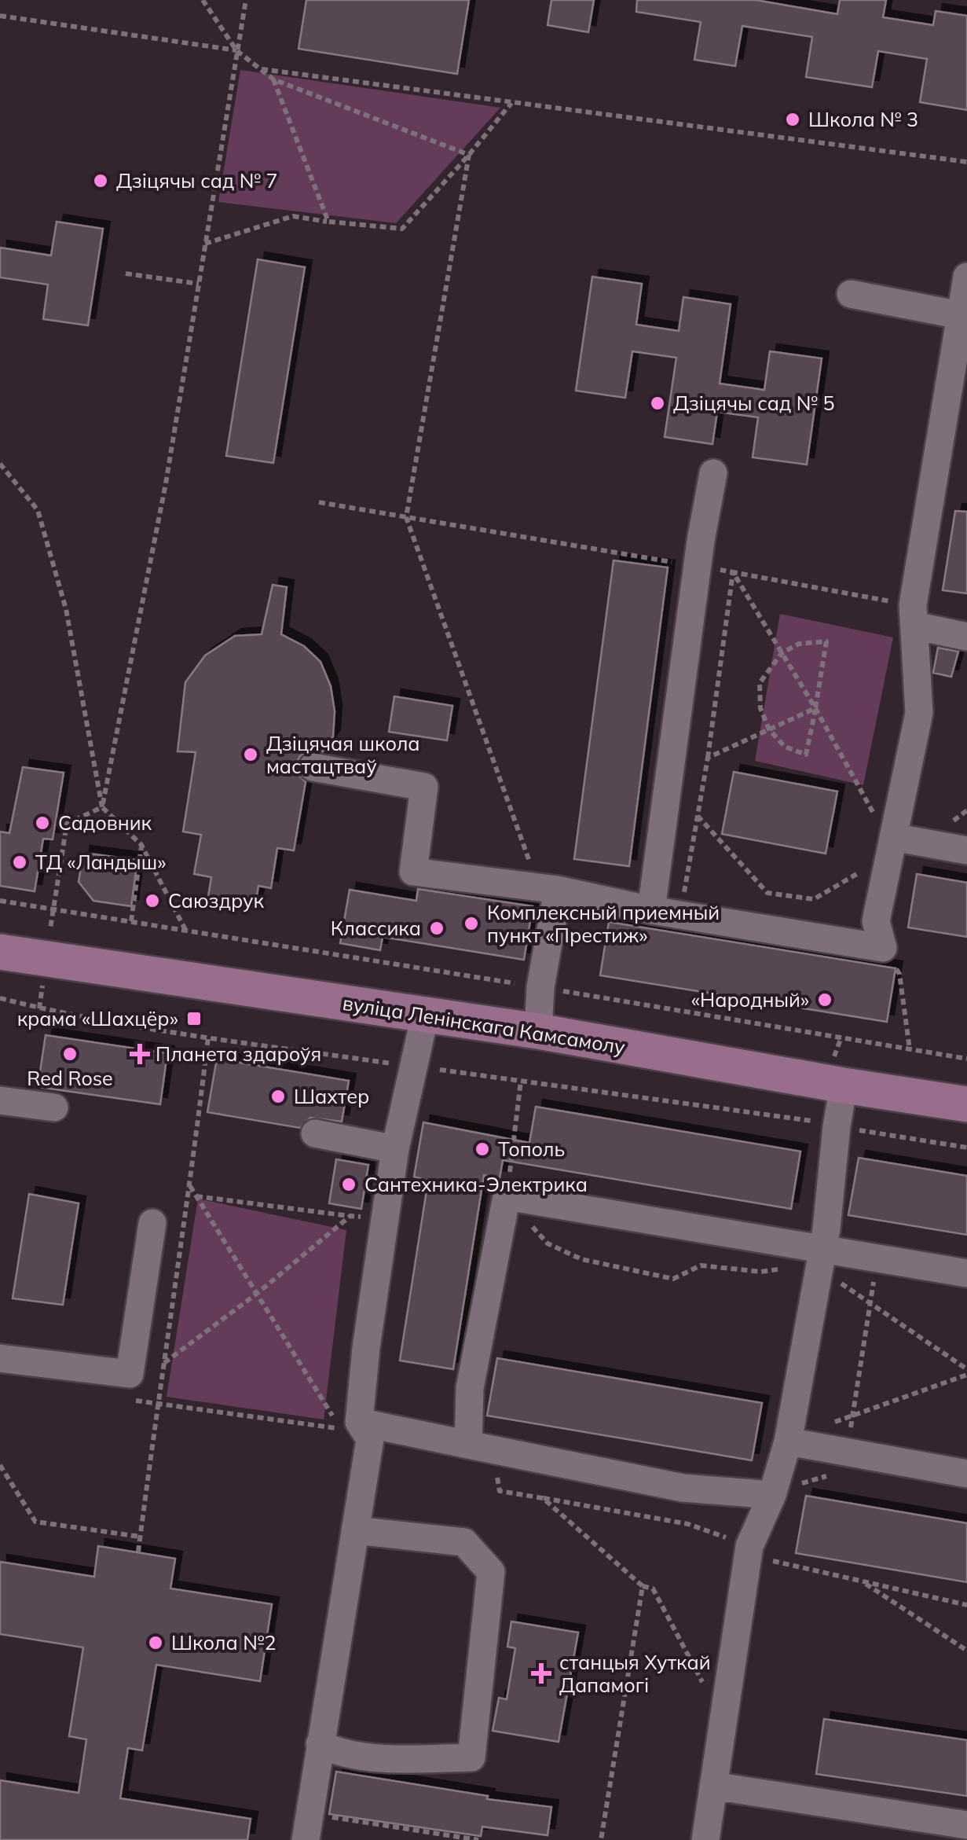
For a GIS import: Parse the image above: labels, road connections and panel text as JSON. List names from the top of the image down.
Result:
{
  "streets": {
    "main road": ["вуліца Ленінскага Камсамолу"]
  },
  "places": {
    "other": [
      "Школа № 3",
      "Дзіцячы сад № 7",
      "Дзіцячы сад № 5",
      "Дзіцячая школа мастацтваў",
      "Садовник",
      "ТД «Ландыш»",
      "Саюздрук",
      "Комплексный приемный пункт «Престиж»",
      "Классика",
      "«Народный»",
      "Red Rose",
      "Шахтер",
      "Тополь",
      "Сантехника-Электрика",
      "Школа №2"
    ],
    "transit": ["крама «Шахцёр»"],
    "health": ["Планета здароўя", "станцыя Хуткай Дапамогі"]
  }
}
